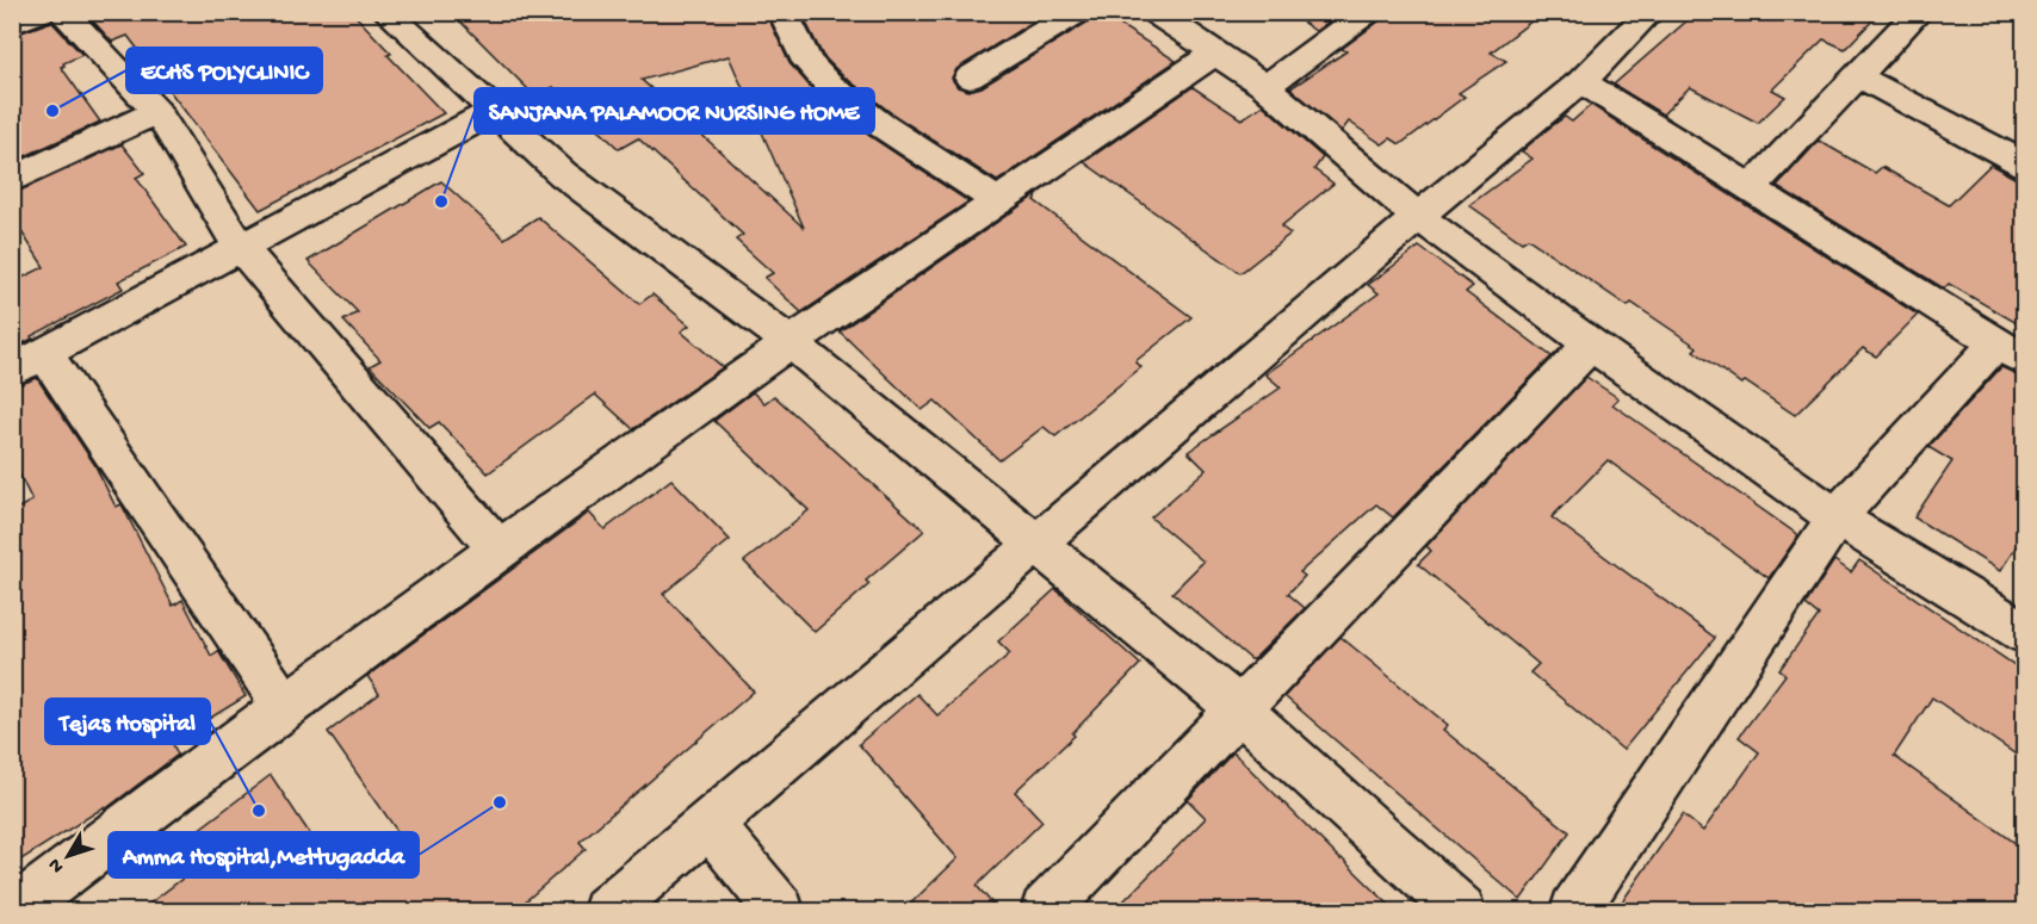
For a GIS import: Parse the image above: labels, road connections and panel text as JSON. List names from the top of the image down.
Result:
{
  "places": [
    "ECHS POLYCLINIC",
    "SANJANA PALAMOOR NURSING HOME",
    "Amma Hospital,Mettugadda",
    "Tejas Hospital"
  ],
  "north": "bottom left"
}
